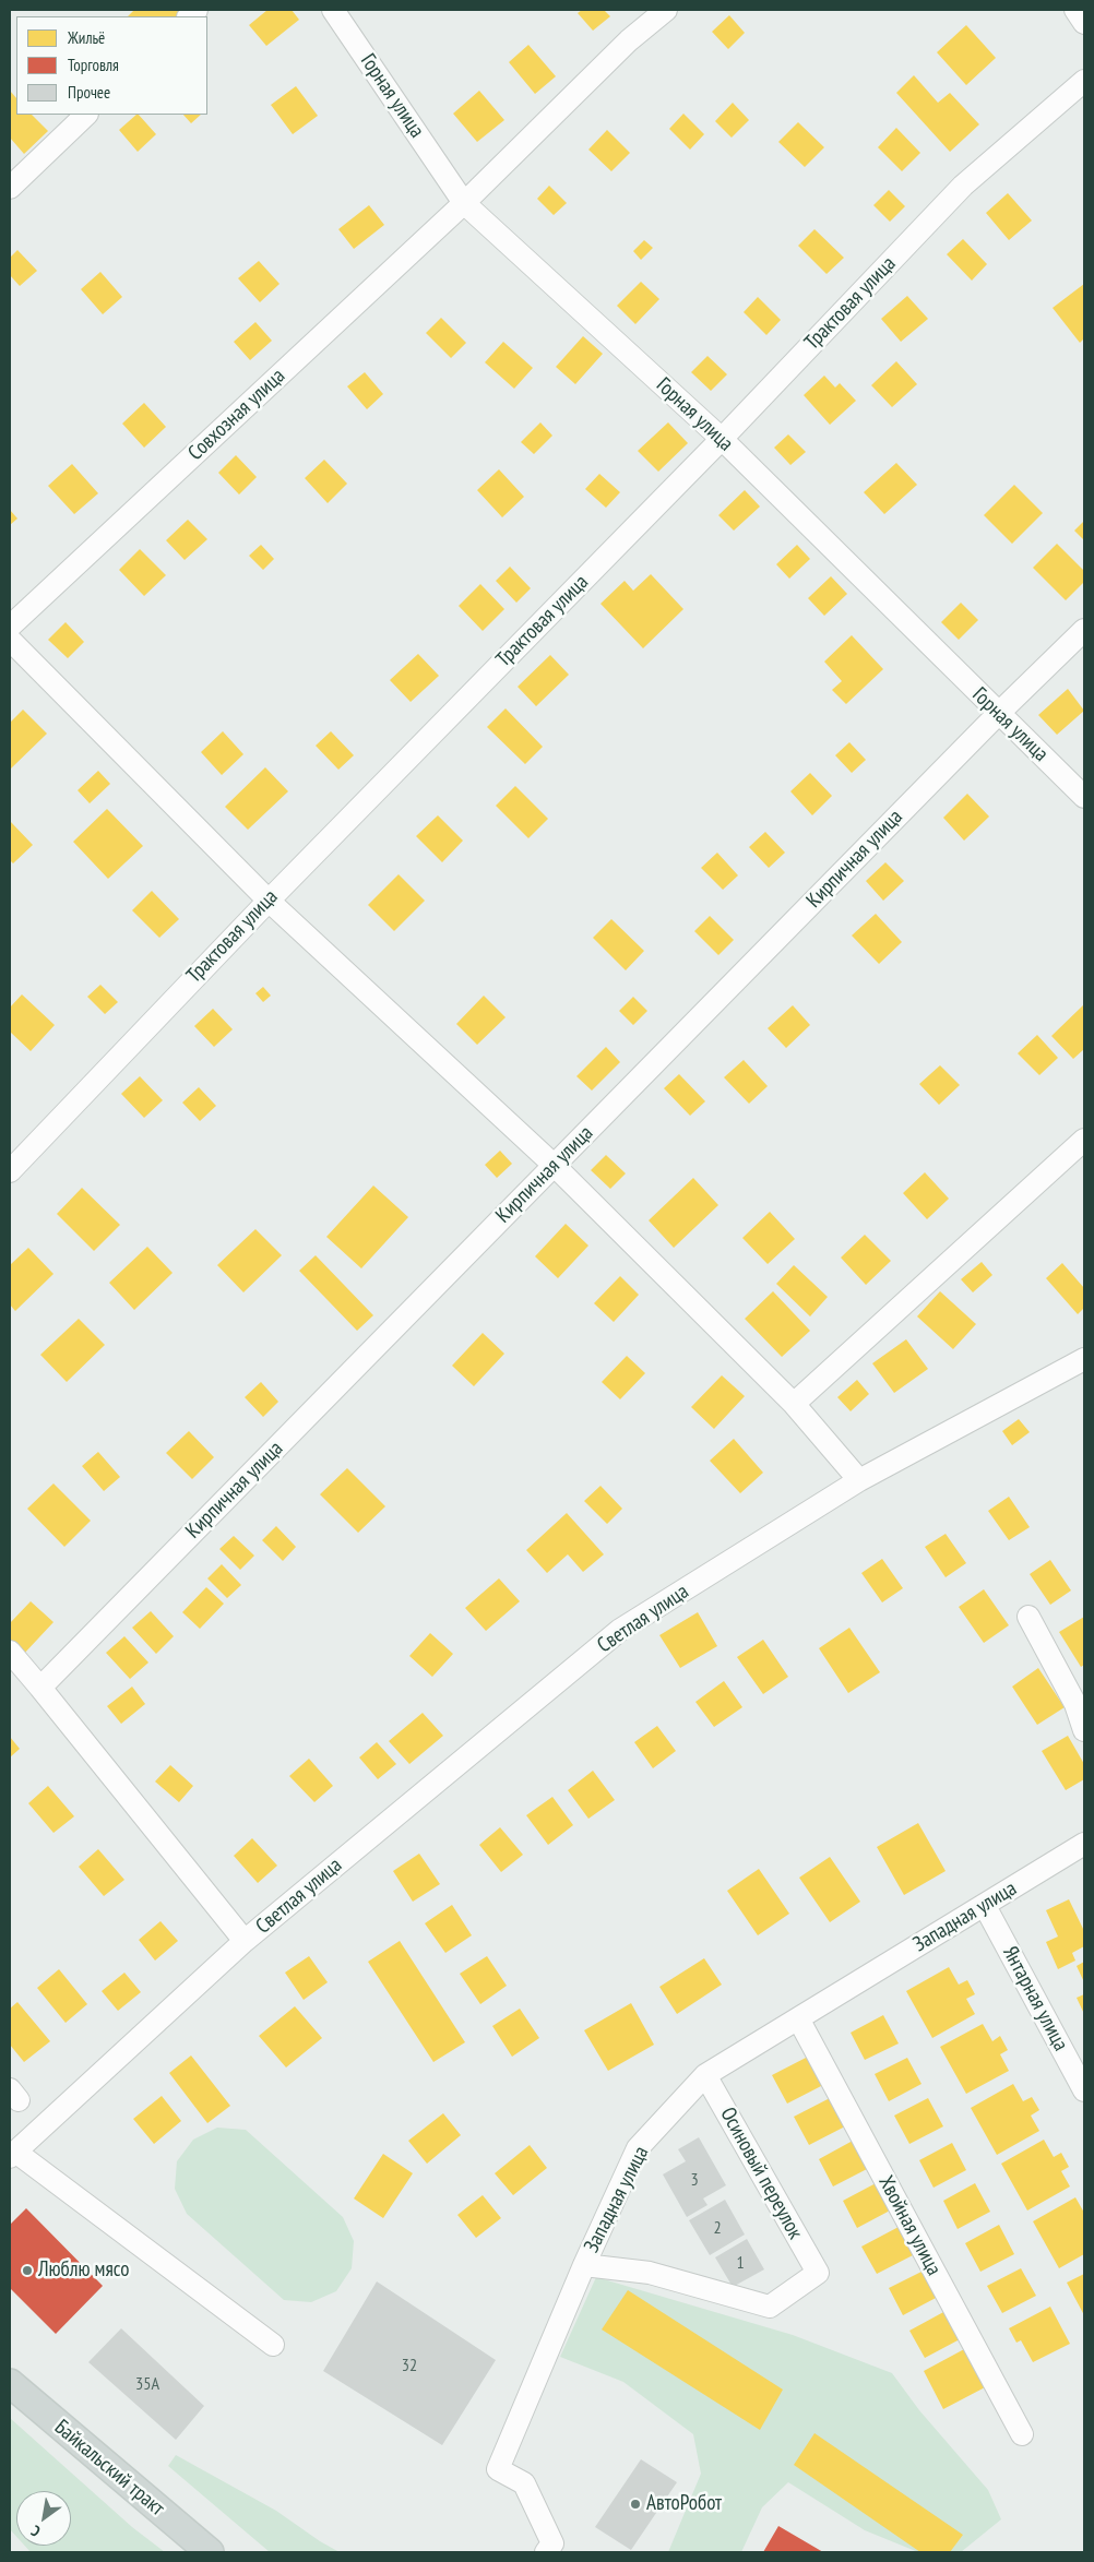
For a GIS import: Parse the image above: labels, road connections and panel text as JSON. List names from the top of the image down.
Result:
{
  "streets": {
    "main road": ["Байкальский тракт"],
    "street": [
      "Горная улица",
      "Трактовая улица",
      "Совхозная улица",
      "Кирпичная улица",
      "Светлая улица",
      "Западная улица",
      "Янтарная улица",
      "Осиновый переулок",
      "Хвойная улица"
    ]
  },
  "crossings": [
    ["Горная улица", "Трактовая улица"],
    ["Горная улица", "Совхозная улица"],
    ["Горная улица", "Кирпичная улица"],
    ["Западная улица", "Янтарная улица"],
    ["Западная улица", "Осиновый переулок"],
    ["Западная улица", "Хвойная улица"]
  ],
  "places": ["Люблю мясо", "АвтоРобот"],
  "house_numbers": [
    "3",
    "2",
    "1",
    "32",
    "35А"
  ],
  "legend": ["Жильё", "Торговля", "Прочее"],
  "north": "bottom left"
}
